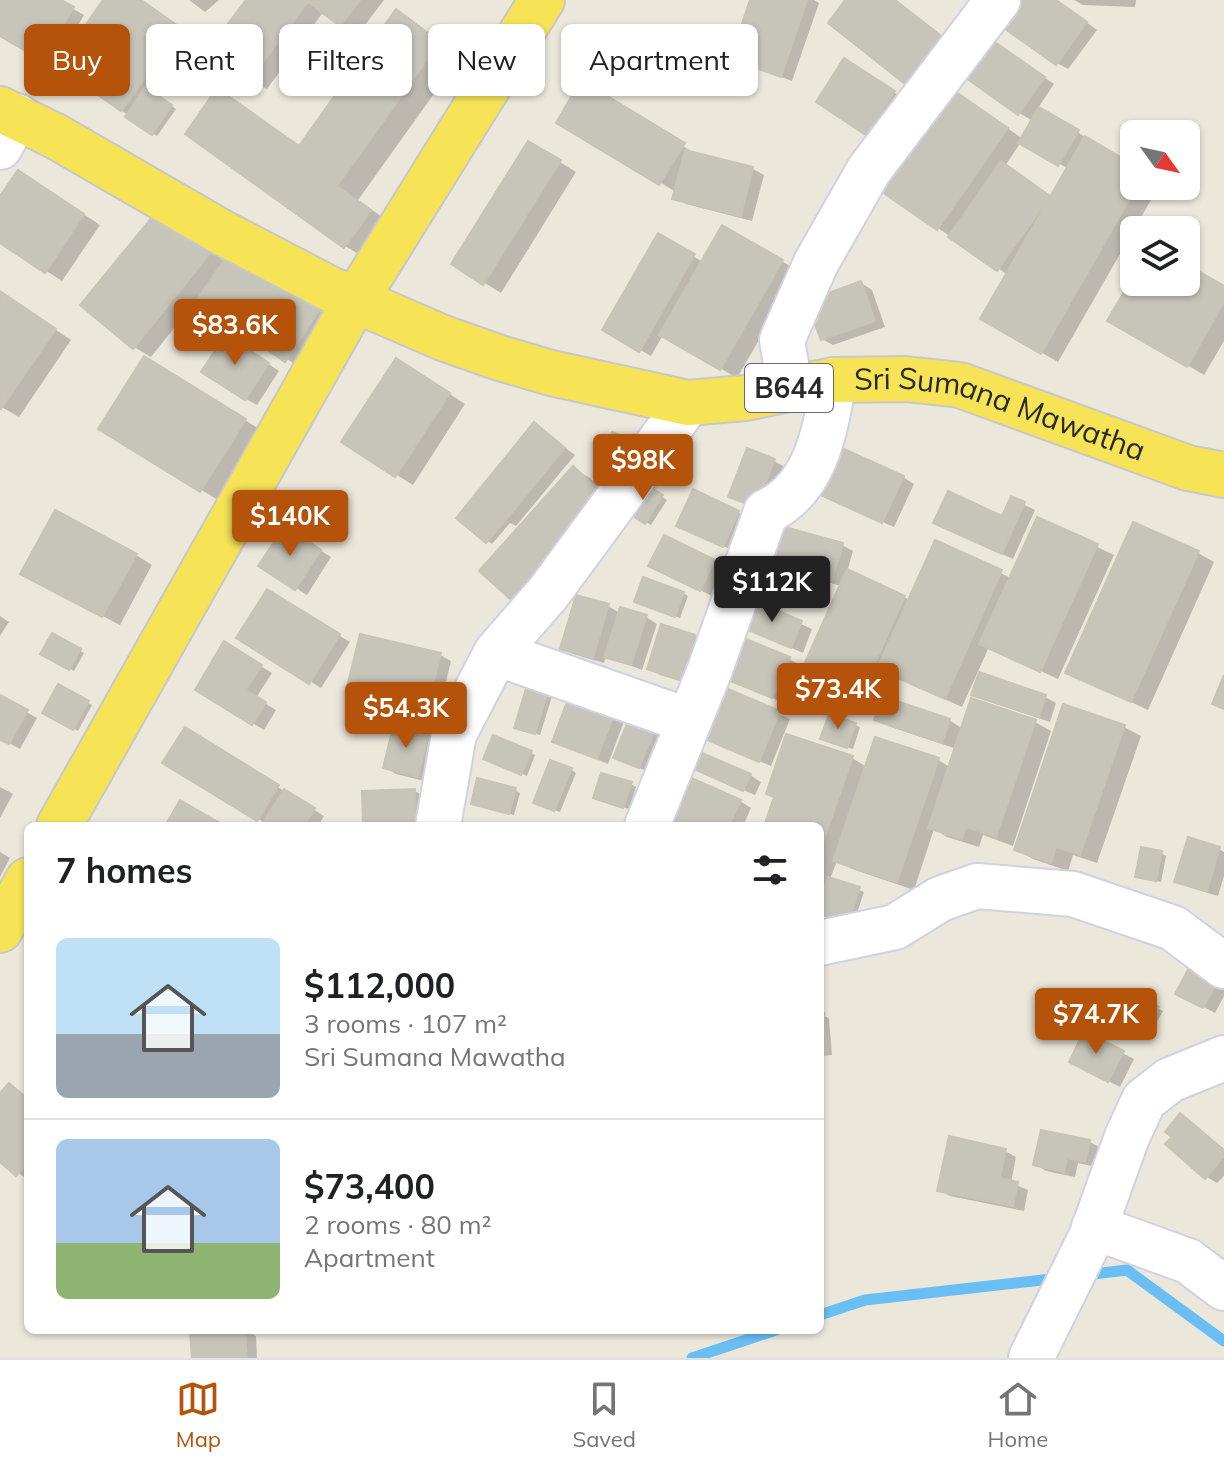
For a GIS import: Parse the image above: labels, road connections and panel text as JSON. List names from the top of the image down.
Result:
{
  "streets": {
    "main road": ["B644", "Sri Sumana Mawatha"]
  },
  "crossings": [
    ["B644", "Sri Sumana Mawatha"]
  ],
  "north": "bottom right",
  "page": {
    "chip": [
      "Buy",
      "Rent",
      "Filters",
      "New",
      "Apartment"
    ],
    "price": [
      "$83.6K",
      "$98K",
      "$140K",
      "$112K",
      "$73.4K",
      "$54.3K",
      "$74.7K"
    ],
    "heading": "7 homes",
    "list": [
      {
        "name": "$112,000",
        "note": "3 rooms · 107 m² · Sri Sumana Mawatha"
      },
      {
        "name": "$73,400",
        "note": "2 rooms · 80 m² · Apartment"
      }
    ],
    "tabs": ["Map", "Saved", "Home"]
  }
}
